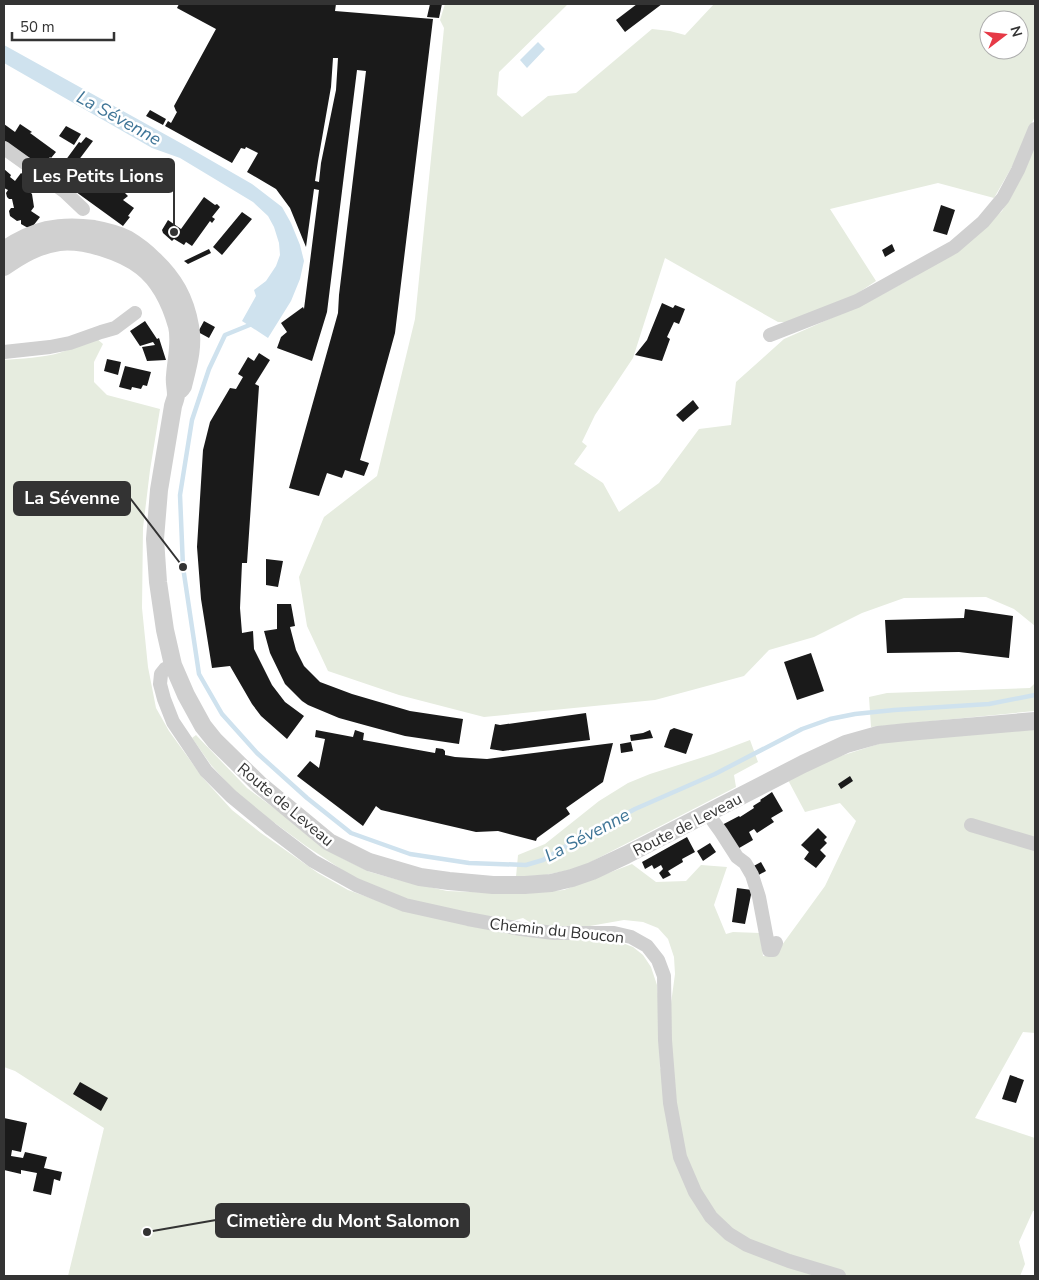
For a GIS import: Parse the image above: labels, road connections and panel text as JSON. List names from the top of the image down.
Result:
{
  "streets": {
    "street": ["Route de Leveau", "Chemin du Boucon"]
  },
  "crossings": [
    ["Route de Leveau", "Chemin du Boucon"]
  ],
  "water": ["La Sévenne"],
  "places": ["Les Petits Lions", "La Sévenne", "Cimetière du Mont Salomon"],
  "scale_bar": "50 m",
  "north": "right"
}
